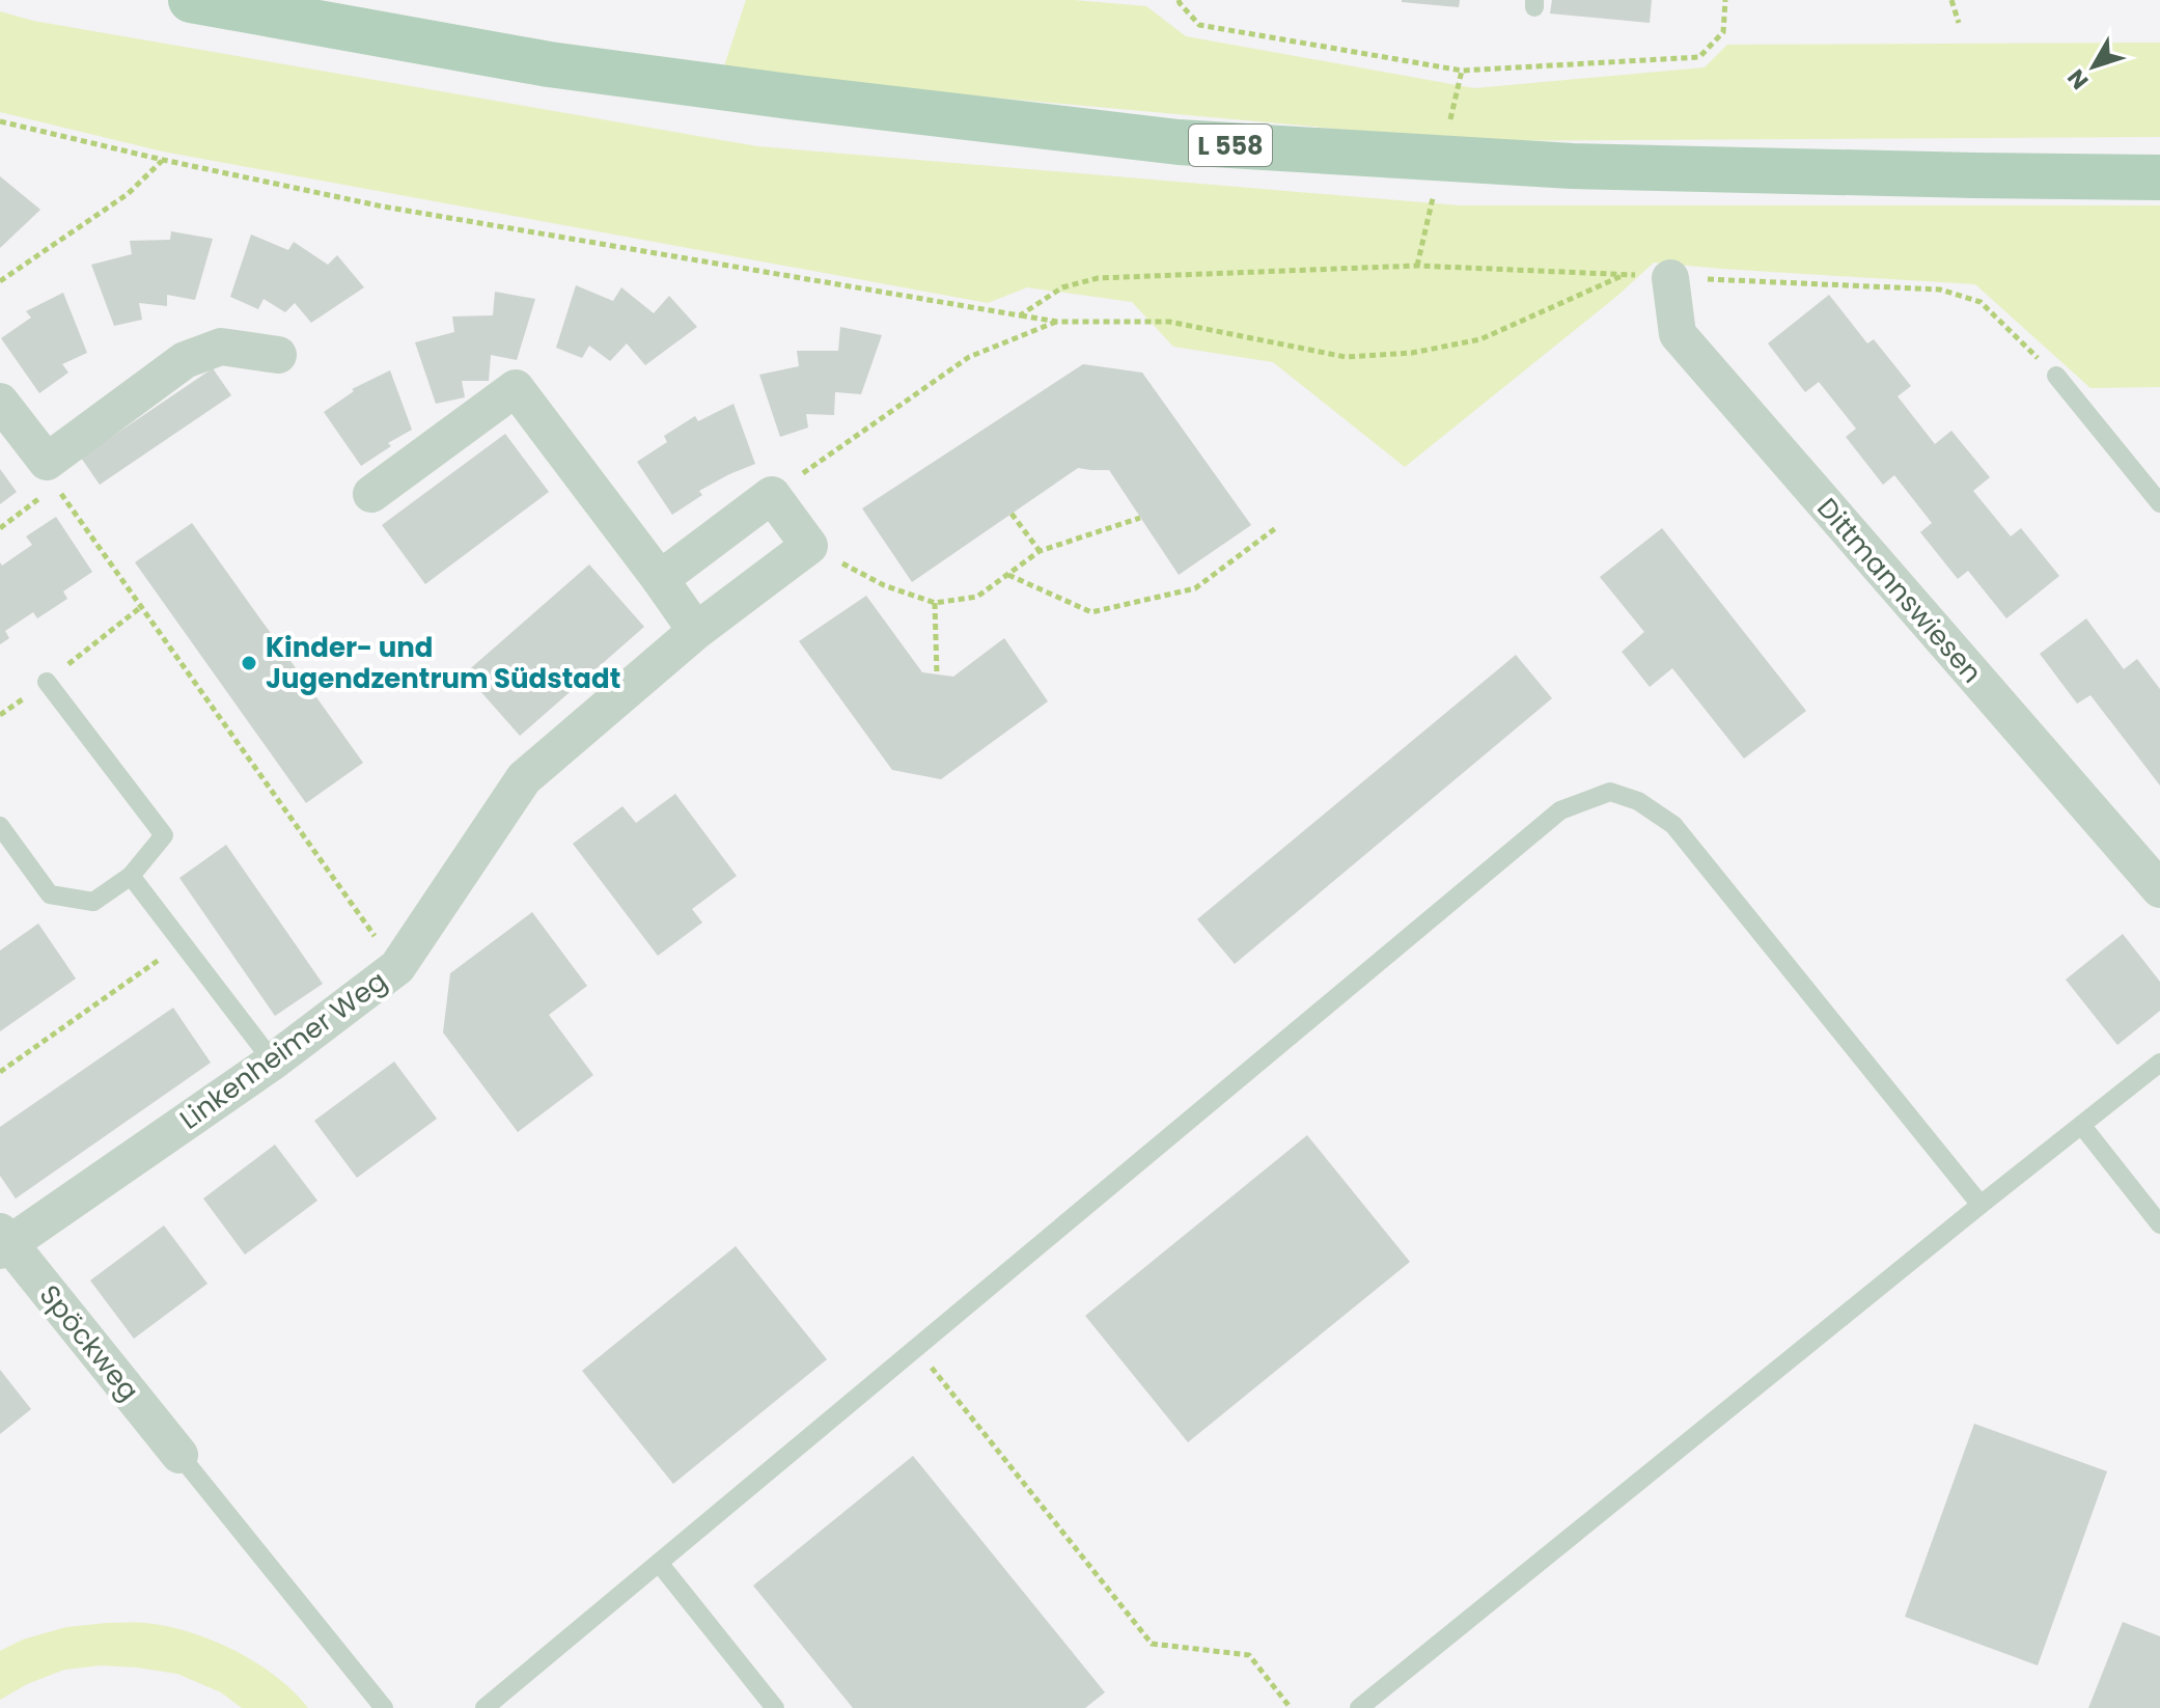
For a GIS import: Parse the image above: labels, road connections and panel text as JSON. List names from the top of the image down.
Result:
{
  "streets": {
    "main road": ["L 558"],
    "street": ["Dittmannswiesen", "Linkenheimer Weg", "Spöckweg"]
  },
  "crossings": [
    ["Linkenheimer Weg", "Spöckweg"]
  ],
  "places": ["Kinder- und Jugendzentrum Südstadt"],
  "north": "bottom left"
}
